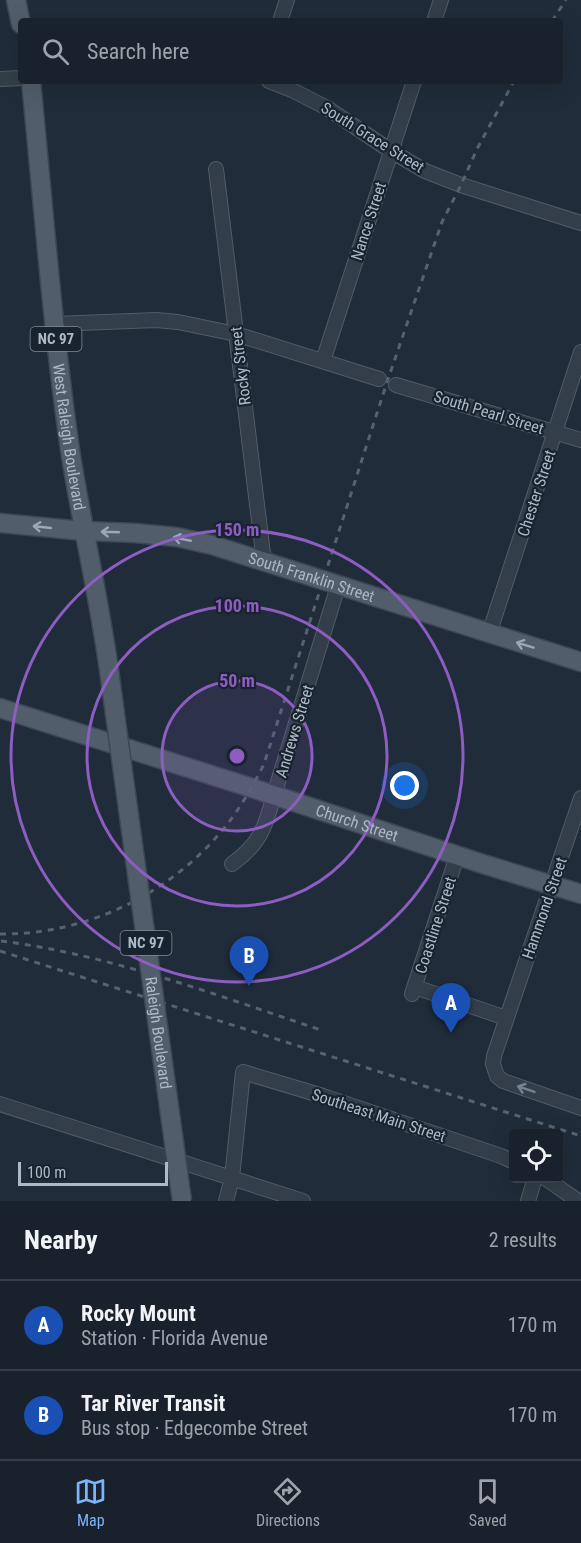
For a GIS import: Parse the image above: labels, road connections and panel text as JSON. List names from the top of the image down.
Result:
{
  "streets": {
    "main road": [
      "NC 97",
      "West Raleigh Boulevard",
      "South Franklin Street",
      "Church Street",
      "Raleigh Boulevard"
    ],
    "street": [
      "South Grace Street",
      "Nance Street",
      "Rocky Street",
      "South Pearl Street",
      "Chester Street",
      "Andrews Street",
      "Hammond Street",
      "Coastline Street",
      "Southeast Main Street"
    ]
  },
  "crossings": [
    ["South Grace Street", "Nance Street"],
    ["Rocky Street", "South Franklin Street"],
    ["South Pearl Street", "Chester Street"],
    ["West Raleigh Boulevard", "South Franklin Street"],
    ["West Raleigh Boulevard", "Raleigh Boulevard"],
    ["Chester Street", "South Franklin Street"],
    ["South Franklin Street", "Andrews Street"],
    ["Andrews Street", "Church Street"],
    ["Church Street", "Hammond Street"],
    ["Church Street", "Coastline Street"],
    ["Hammond Street", "Coastline Street"]
  ],
  "one_way": ["South Franklin Street"],
  "scale_bar": "100 m",
  "page": {
    "search": "Search here",
    "pins": ["B", "A"],
    "scale": "100 m",
    "heading": ["Nearby", "2 results"],
    "list": [
      {
        "mark": "A",
        "name": "Rocky Mount",
        "note": "Station · Florida Avenue",
        "value": "170 m"
      },
      {
        "mark": "B",
        "name": "Tar River Transit",
        "note": "Bus stop · Edgecombe Street",
        "value": "170 m"
      }
    ],
    "nav": ["Map", "Directions", "Saved"]
  },
  "rings": ["150 m", "100 m", "50 m"]
}
